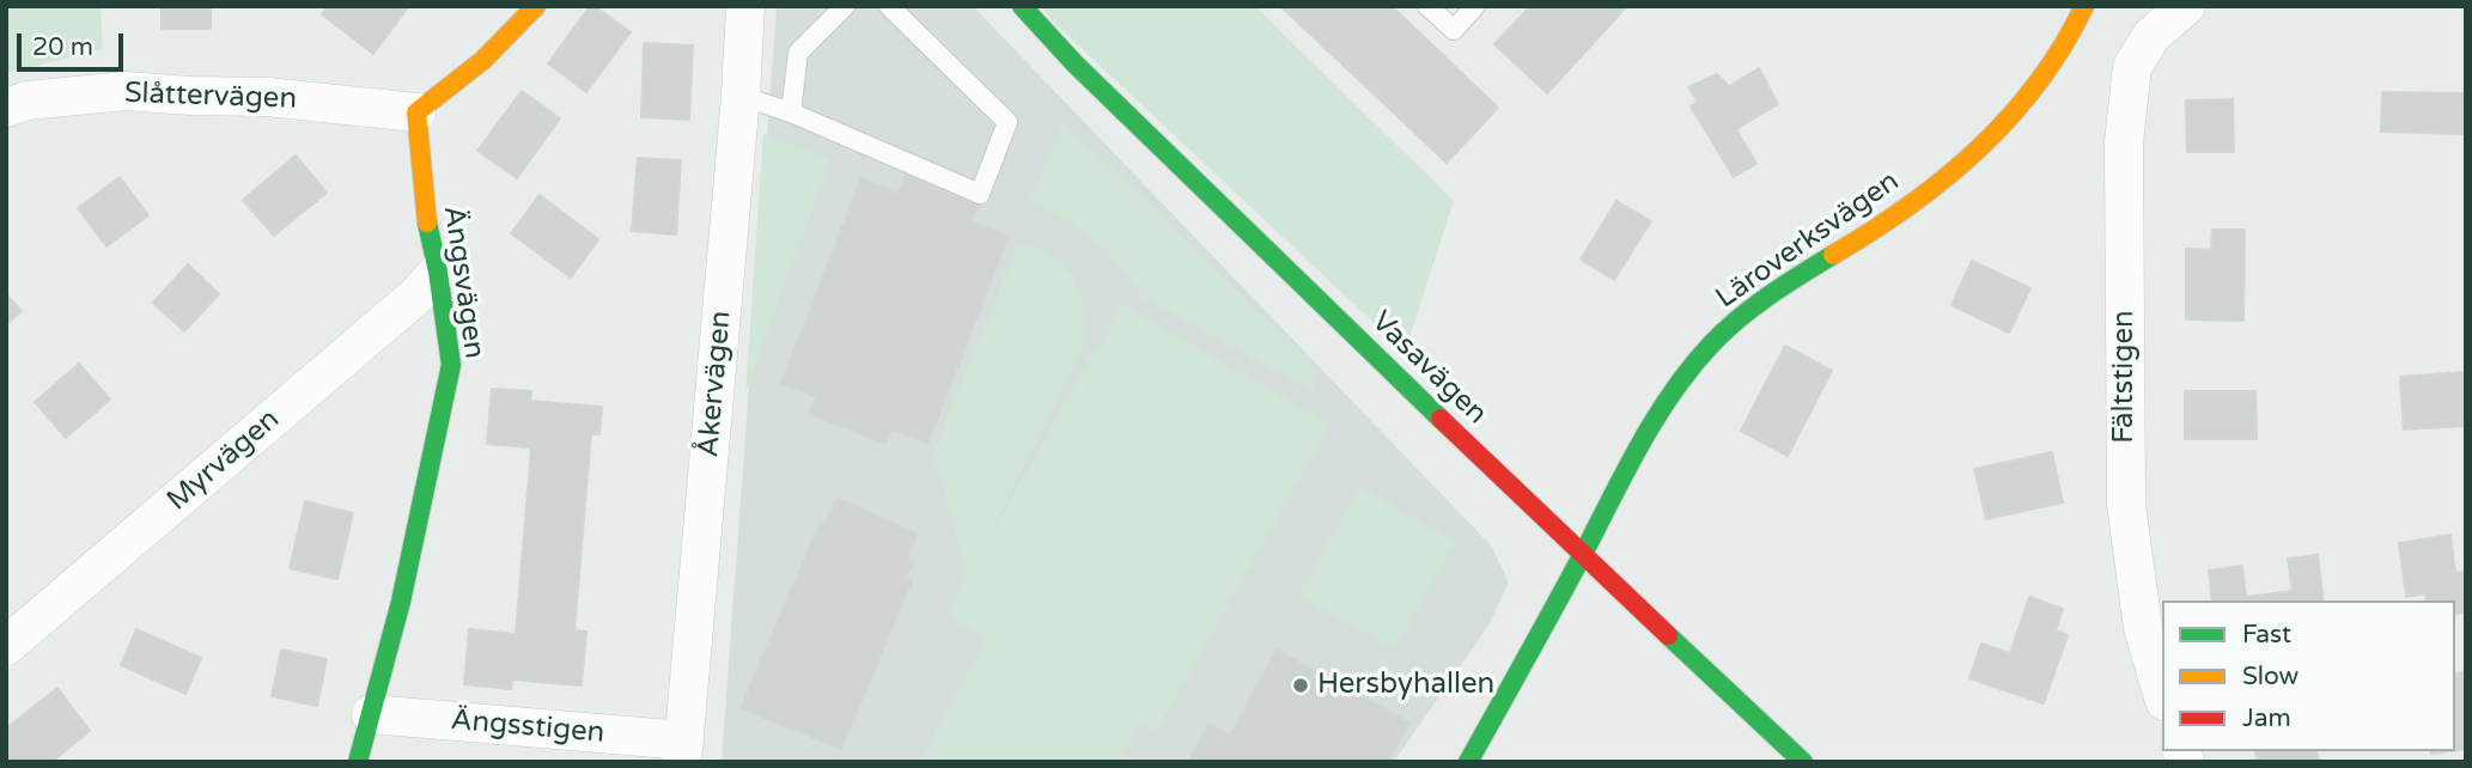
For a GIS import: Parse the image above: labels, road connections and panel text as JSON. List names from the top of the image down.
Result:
{
  "streets": {
    "street": [
      "Slåttervägen",
      "Läroverksvägen",
      "Ängsvägen",
      "Vasavägen",
      "Fältstigen",
      "Åkervägen",
      "Myrvägen",
      "Ängsstigen"
    ]
  },
  "crossings": [
    ["Slåttervägen", "Ängsvägen"],
    ["Läroverksvägen", "Vasavägen"],
    ["Ängsvägen", "Myrvägen"],
    ["Ängsvägen", "Ängsstigen"],
    ["Åkervägen", "Ängsstigen"]
  ],
  "places": ["Hersbyhallen"],
  "legend": ["Fast", "Slow", "Jam"],
  "scale_bar": "20 m"
}
